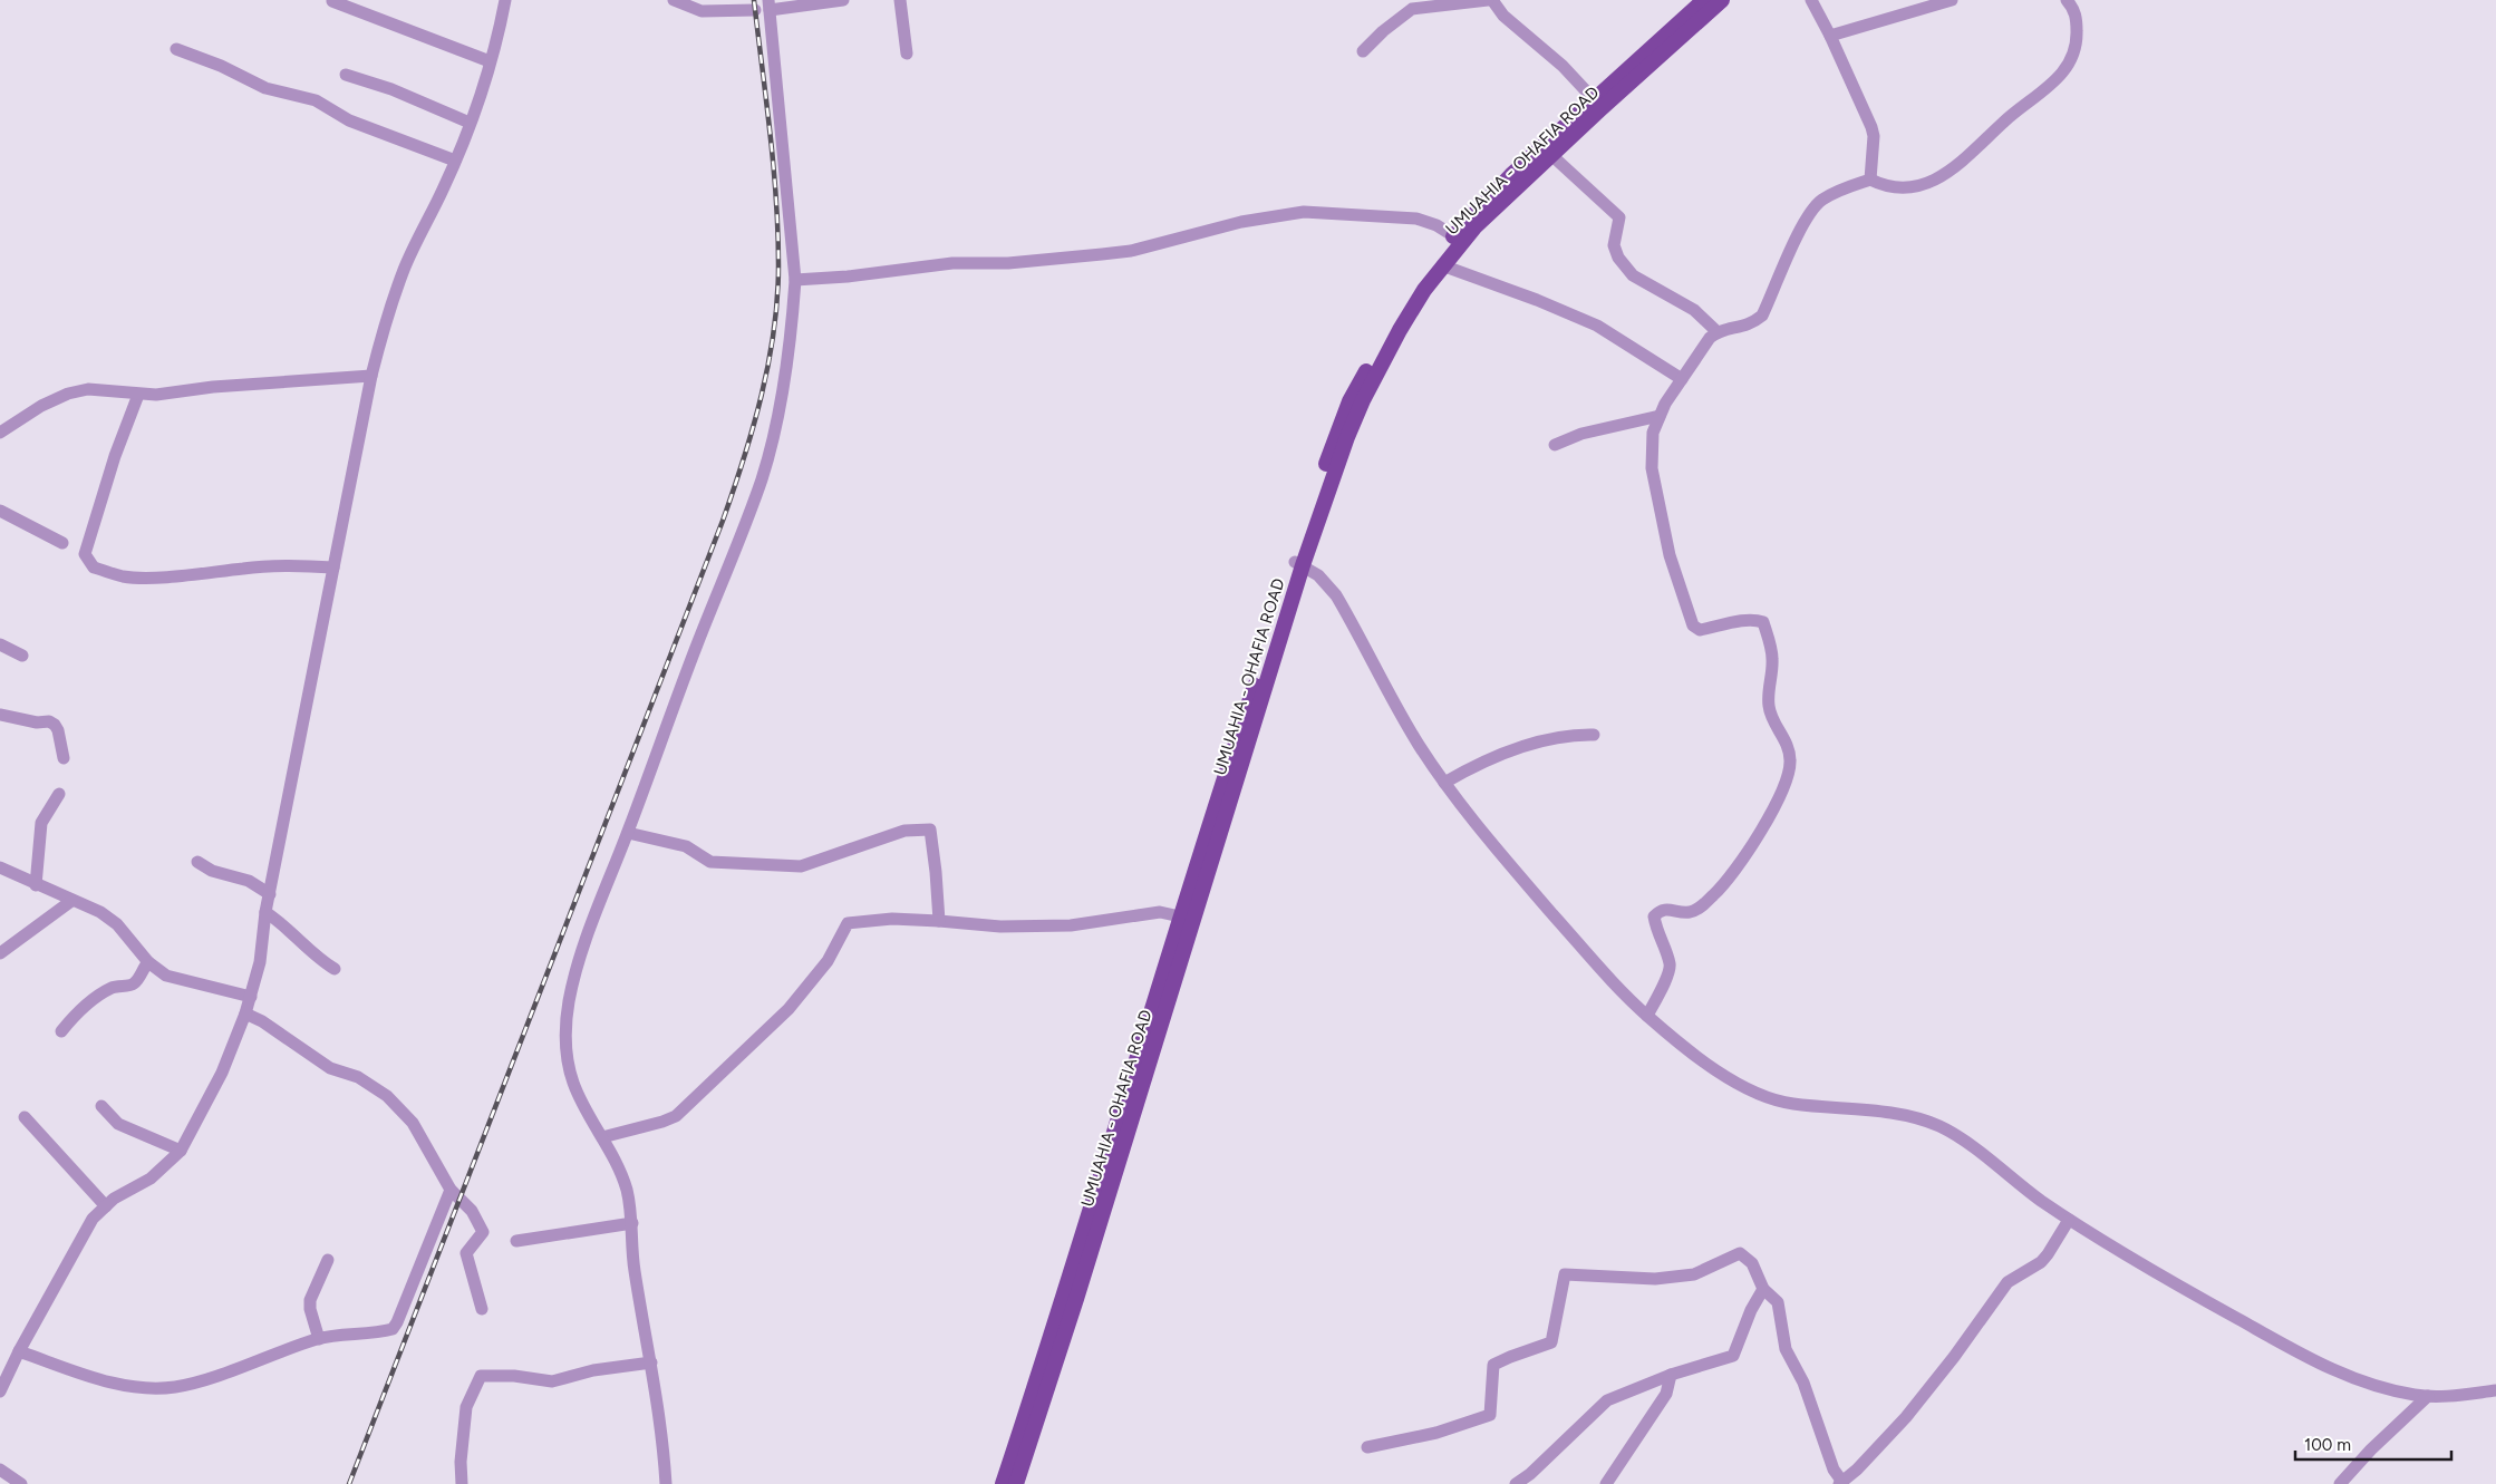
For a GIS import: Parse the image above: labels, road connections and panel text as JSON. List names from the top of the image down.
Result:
{
  "streets": {
    "main road": ["UMUAHIA - OHAFIA ROAD"]
  },
  "scale_bar": "100 m"
}
